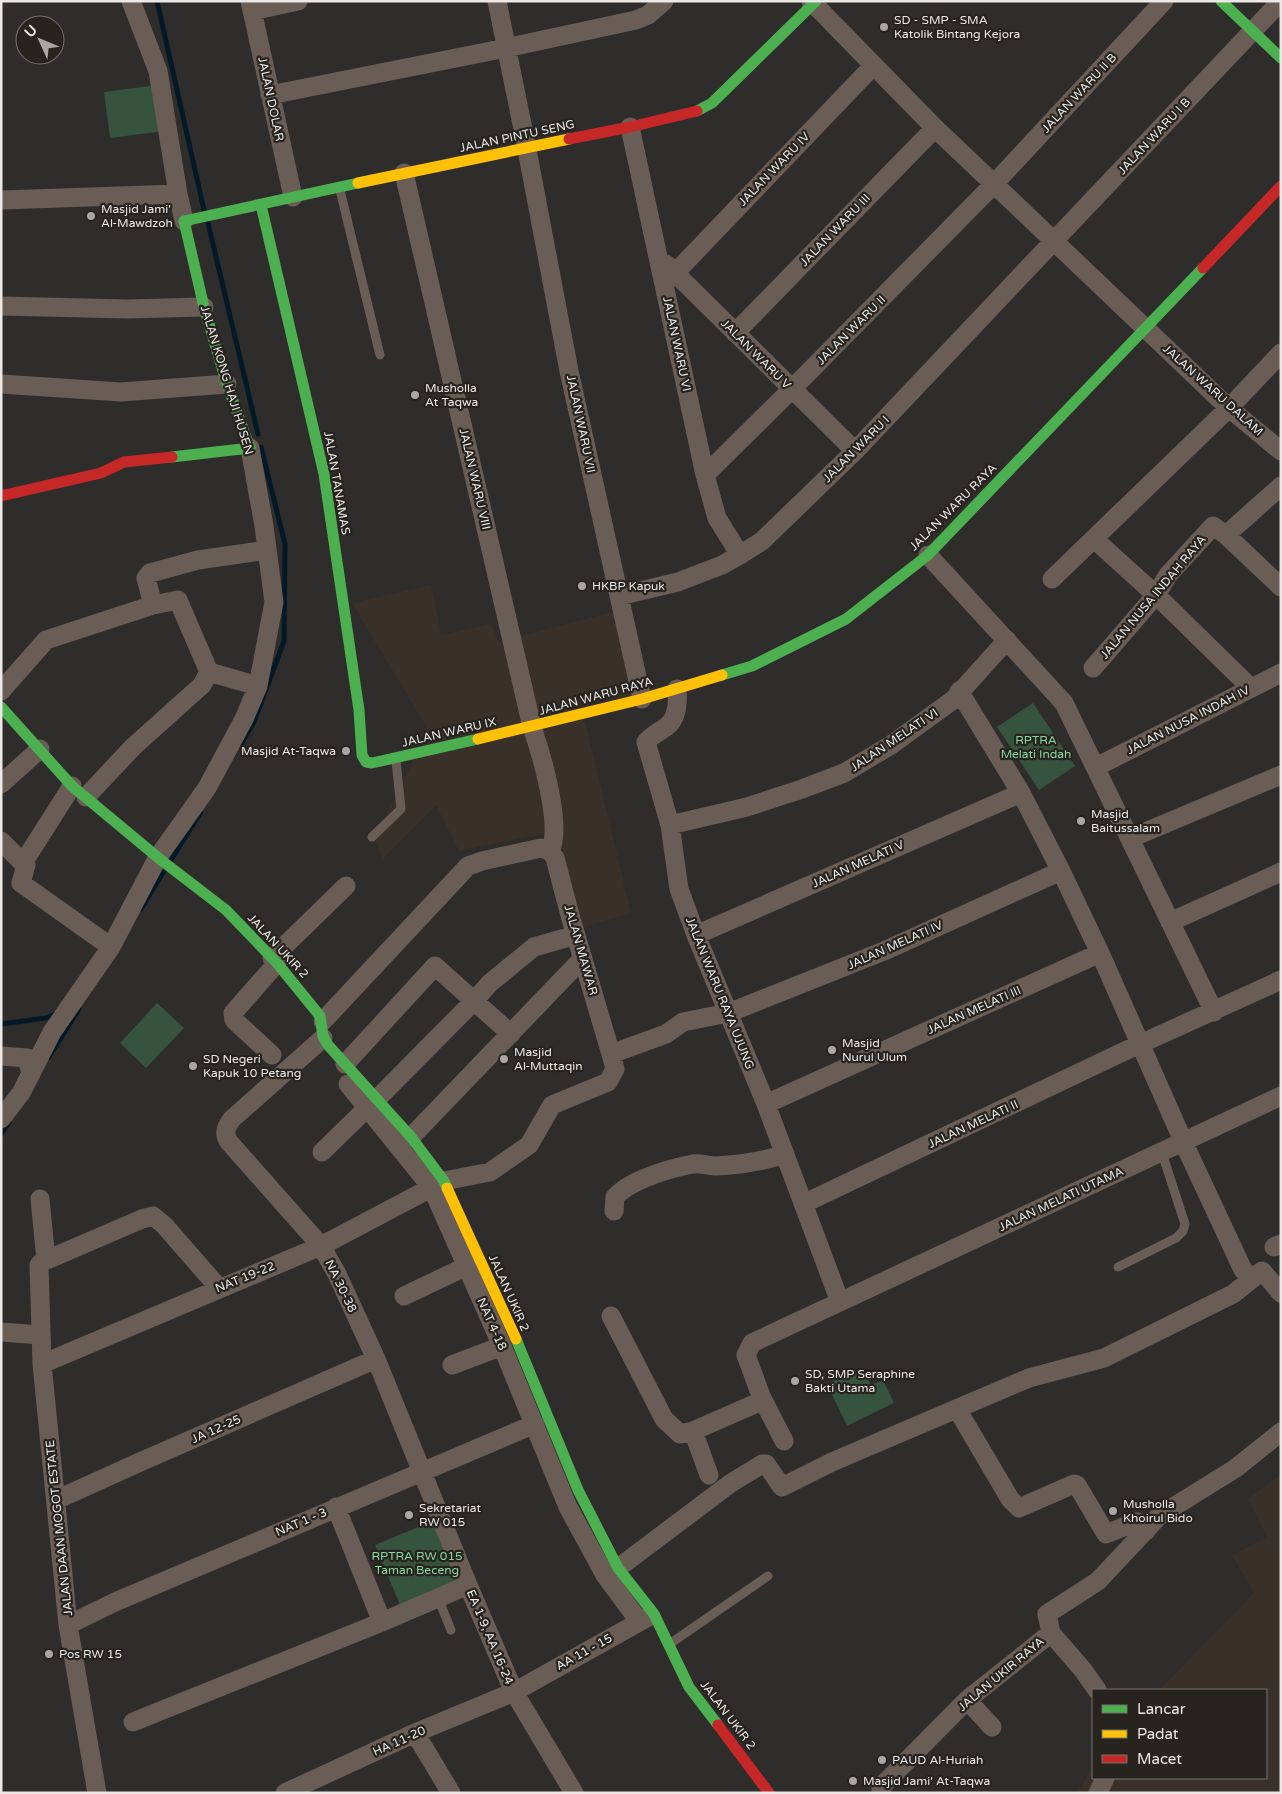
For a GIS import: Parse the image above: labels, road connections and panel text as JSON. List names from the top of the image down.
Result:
{
  "streets": {
    "street": [
      "JALAN WARU II B",
      "JALAN DOLAR",
      "JALAN PINTU SENG",
      "JALAN WARU I B",
      "JALAN WARU IV",
      "JALAN WARU III",
      "JALAN WARU II",
      "JALAN WARU VI",
      "JALAN WARU V",
      "JALAN KONG HAJI HUSEN",
      "JALAN WARU DALAM",
      "JALAN WARU VII",
      "JALAN WARU I",
      "JALAN WARU VIII",
      "JALAN TANAMAS",
      "JALAN WARU RAYA",
      "JALAN NUSA INDAH RAYA",
      "JALAN NUSA INDAH IV",
      "JALAN WARU IX",
      "JALAN MELATI VI",
      "JALAN MELATI V",
      "JALAN MELATI IV",
      "JALAN UKIR 2",
      "JALAN MAWAR",
      "JALAN WARU RAYA UJUNG",
      "JALAN MELATI III",
      "JALAN MELATI II",
      "JALAN MELATI UTAMA",
      "NAT 19-22",
      "NA 30-38",
      "NAT 4-18",
      "JA 12-25",
      "NAT 1 - 3",
      "JALAN DAAN MOGOT ESTATE",
      "EA 1-9, AA 16-24",
      "AA 11 - 15",
      "JALAN UKIR RAYA",
      "HA 11-20"
    ]
  },
  "crossings": [
    ["JALAN WARU II B", "JALAN WARU II"],
    ["JALAN DOLAR", "JALAN PINTU SENG"],
    ["JALAN PINTU SENG", "JALAN WARU VI"],
    ["JALAN PINTU SENG", "JALAN KONG HAJI HUSEN"],
    ["JALAN PINTU SENG", "JALAN WARU VII"],
    ["JALAN PINTU SENG", "JALAN WARU VIII"],
    ["JALAN PINTU SENG", "JALAN TANAMAS"],
    ["JALAN WARU I B", "JALAN WARU I"],
    ["JALAN WARU IV", "JALAN WARU V"],
    ["JALAN WARU III", "JALAN WARU V"],
    ["JALAN WARU II", "JALAN WARU VI"],
    ["JALAN WARU II", "JALAN WARU V"],
    ["JALAN WARU VI", "JALAN WARU V"],
    ["JALAN WARU VI", "JALAN WARU I"],
    ["JALAN WARU V", "JALAN WARU I"],
    ["JALAN KONG HAJI HUSEN", "JALAN UKIR 2"],
    ["JALAN WARU DALAM", "JALAN WARU RAYA"],
    ["JALAN WARU VII", "JALAN WARU I"],
    ["JALAN WARU VII", "JALAN WARU RAYA"],
    ["JALAN WARU VIII", "JALAN WARU RAYA"],
    ["JALAN WARU VIII", "JALAN WARU IX"],
    ["JALAN TANAMAS", "JALAN WARU IX"],
    ["JALAN WARU RAYA", "JALAN WARU IX"],
    ["JALAN WARU RAYA", "JALAN WARU RAYA UJUNG"],
    ["JALAN MELATI VI", "JALAN WARU RAYA UJUNG"],
    ["JALAN MELATI V", "JALAN WARU RAYA UJUNG"],
    ["JALAN MELATI IV", "JALAN WARU RAYA UJUNG"],
    ["JALAN UKIR 2", "JALAN MAWAR"],
    ["JALAN UKIR 2", "NAT 19-22"],
    ["JALAN UKIR 2", "NA 30-38"],
    ["JALAN UKIR 2", "NAT 4-18"],
    ["JALAN UKIR 2", "AA 11 - 15"],
    ["JALAN MAWAR", "NAT 19-22"],
    ["JALAN MAWAR", "NAT 4-18"],
    ["JALAN WARU RAYA UJUNG", "JALAN MELATI III"],
    ["JALAN WARU RAYA UJUNG", "JALAN MELATI II"],
    ["JALAN WARU RAYA UJUNG", "JALAN MELATI UTAMA"],
    ["NAT 19-22", "NA 30-38"],
    ["NAT 19-22", "NAT 4-18"],
    ["NAT 19-22", "JALAN DAAN MOGOT ESTATE"],
    ["NA 30-38", "NAT 4-18"],
    ["NA 30-38", "JA 12-25"],
    ["NA 30-38", "NAT 1 - 3"],
    ["NA 30-38", "EA 1-9, AA 16-24"],
    ["NAT 4-18", "NAT 1 - 3"],
    ["NAT 4-18", "AA 11 - 15"],
    ["JA 12-25", "JALAN DAAN MOGOT ESTATE"],
    ["NAT 1 - 3", "JALAN DAAN MOGOT ESTATE"],
    ["NAT 1 - 3", "EA 1-9, AA 16-24"],
    ["EA 1-9, AA 16-24", "AA 11 - 15"],
    ["EA 1-9, AA 16-24", "HA 11-20"],
    ["AA 11 - 15", "HA 11-20"]
  ],
  "parks": ["RPTRA Melati Indah", "RPTRA RW 015 Taman Beceng"],
  "places": [
    "SD - SMP - SMA Katolik Bintang Kejora",
    "Masjid Jami' Al-Mawdzoh",
    "Musholla At Taqwa",
    "HKBP Kapuk",
    "Masjid At-Taqwa",
    "Masjid Baitussalam",
    "Masjid Nurul Ulum",
    "Masjid Al-Muttaqin",
    "SD Negeri Kapuk 10 Petang",
    "SD, SMP Seraphine Bakti Utama",
    "Musholla Khoirul Bido",
    "Sekretariat RW 015",
    "Pos RW 15",
    "PAUD Al-Huriah",
    "Masjid Jami' At-Taqwa"
  ],
  "legend": ["Lancar", "Padat", "Macet"],
  "north": "top left"
}
